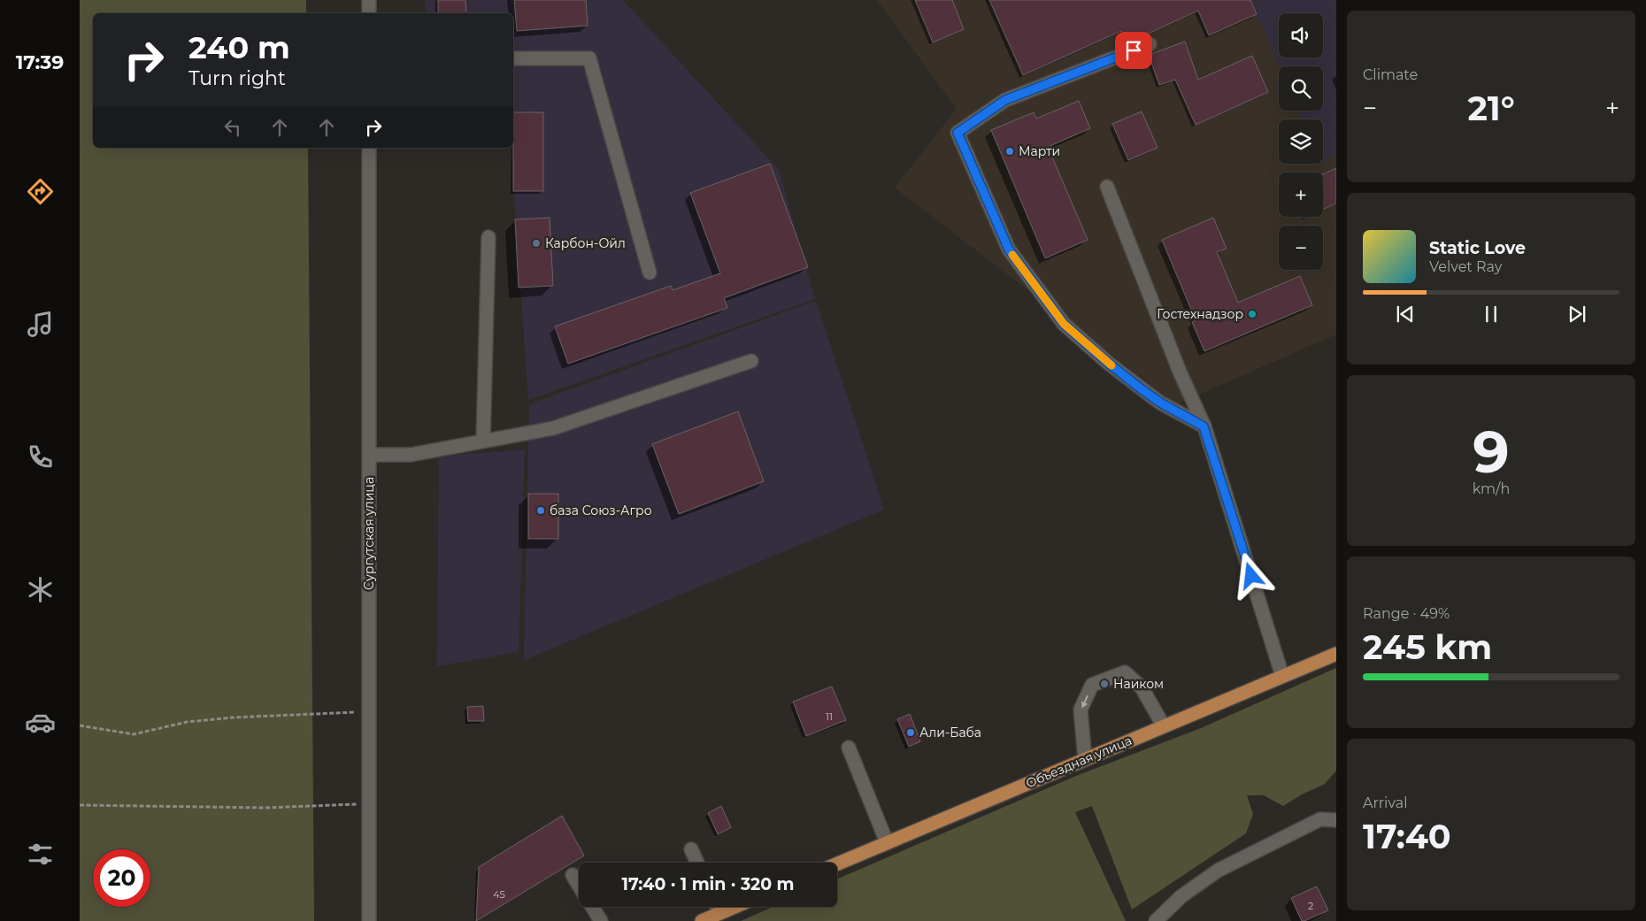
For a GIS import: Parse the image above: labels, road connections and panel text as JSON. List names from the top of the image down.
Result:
{
  "streets": {
    "main road": ["Объездная улица"],
    "street": ["Сургутская улица"]
  },
  "places": [
    "Марти",
    "Карбон-Ойл",
    "Гостехнадзор",
    "база Союз-Агро",
    "Наиком",
    "Али-Баба"
  ],
  "house_numbers": ["11", "45", "2"],
  "page": {
    "tabs": "17:39",
    "tile": [
      "Climate",
      ["9", "km/h"],
      ["Range · 49%", "245 km"],
      ["Arrival", "17:40"]
    ],
    "map_buttons": ["+", "−"],
    "turn": ["240 m", "Turn right"],
    "heat": ["−", "21°", "+"],
    "song": ["Static Love", "Velvet Ray"],
    "limit": "20",
    "trip": "17:40 · 1 min · 320 m"
  }
}
